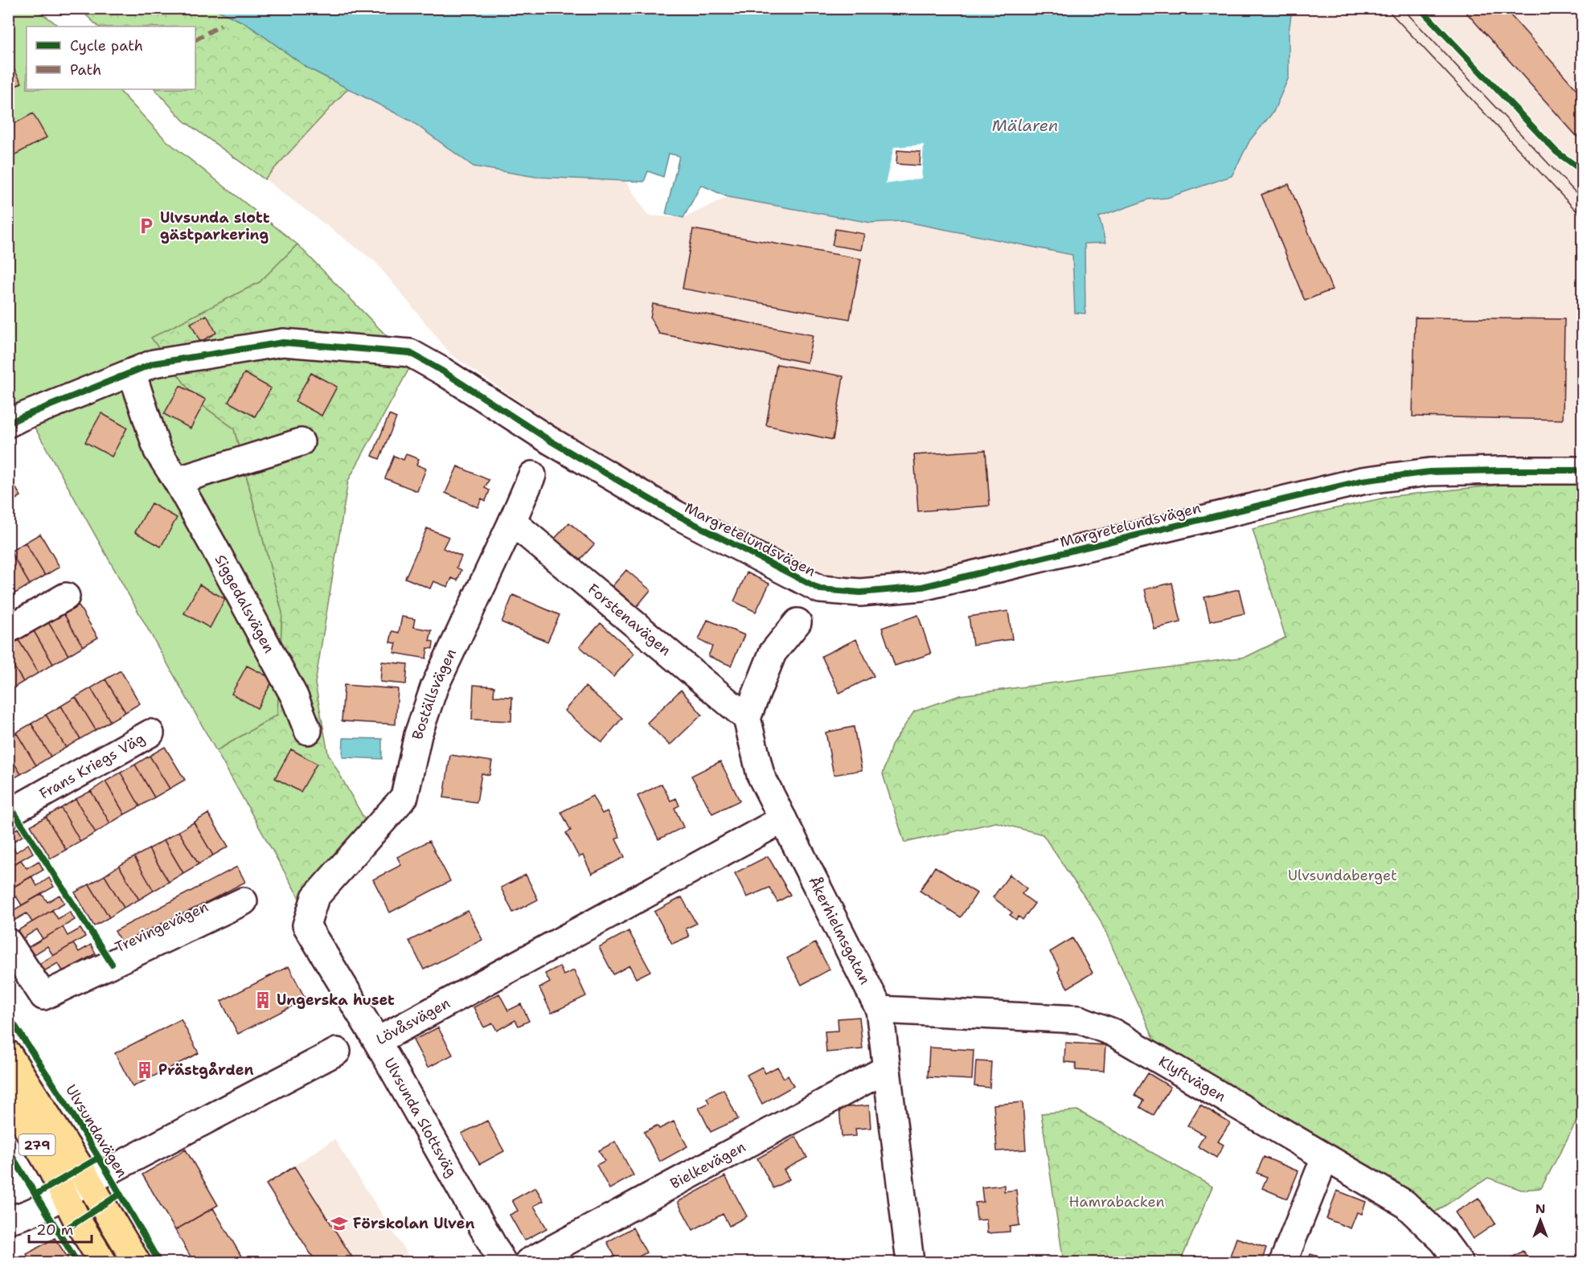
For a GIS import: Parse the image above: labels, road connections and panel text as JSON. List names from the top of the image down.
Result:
{
  "streets": {
    "main road": ["279"],
    "street": [
      "Margretelundsvägen",
      "Siggedalsvägen",
      "Forstenavägen",
      "Boställsvägen",
      "Frans Kriegs Väg",
      "Trevingevägen",
      "Åkerhielmsgatan",
      "Lövåsvägen",
      "Klyftvägen",
      "Ulvsunda Slottsväg",
      "Bielkevägen"
    ],
    "cycle path": ["Ulvsundavägen"]
  },
  "crossings": [
    ["Margretelundsvägen", "Siggedalsvägen"],
    ["Forstenavägen", "Boställsvägen"],
    ["Forstenavägen", "Åkerhielmsgatan"],
    ["Boställsvägen", "Ulvsunda Slottsväg"],
    ["Åkerhielmsgatan", "Lövåsvägen"],
    ["Åkerhielmsgatan", "Klyftvägen"],
    ["Åkerhielmsgatan", "Bielkevägen"],
    ["Lövåsvägen", "Ulvsunda Slottsväg"]
  ],
  "water": ["Mälaren"],
  "parks": ["Ulvsundaberget", "Hamrabacken"],
  "places": {
    "parking": ["Ulvsunda slott gästparkering"],
    "building": ["Ungerska huset", "Prästgården"],
    "school or university": ["Förskolan Ulven"]
  },
  "legend": ["Cycle path", "Path"],
  "scale_bar": "20 m",
  "north": "top"
}
